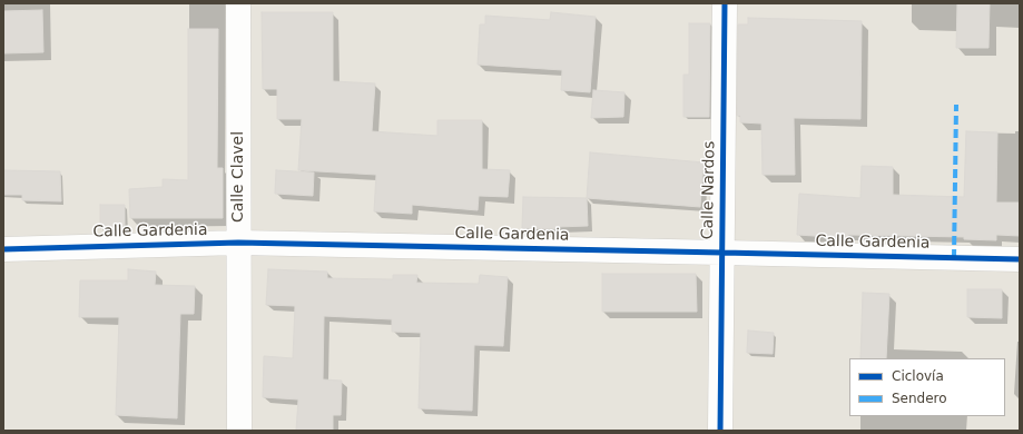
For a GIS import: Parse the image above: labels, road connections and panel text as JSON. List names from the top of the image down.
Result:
{
  "streets": {
    "street": ["Calle Clavel", "Calle Nardos", "Calle Gardenia"]
  },
  "crossings": [
    ["Calle Clavel", "Calle Gardenia"],
    ["Calle Nardos", "Calle Gardenia"]
  ],
  "legend": ["Ciclovía", "Sendero"]
}
